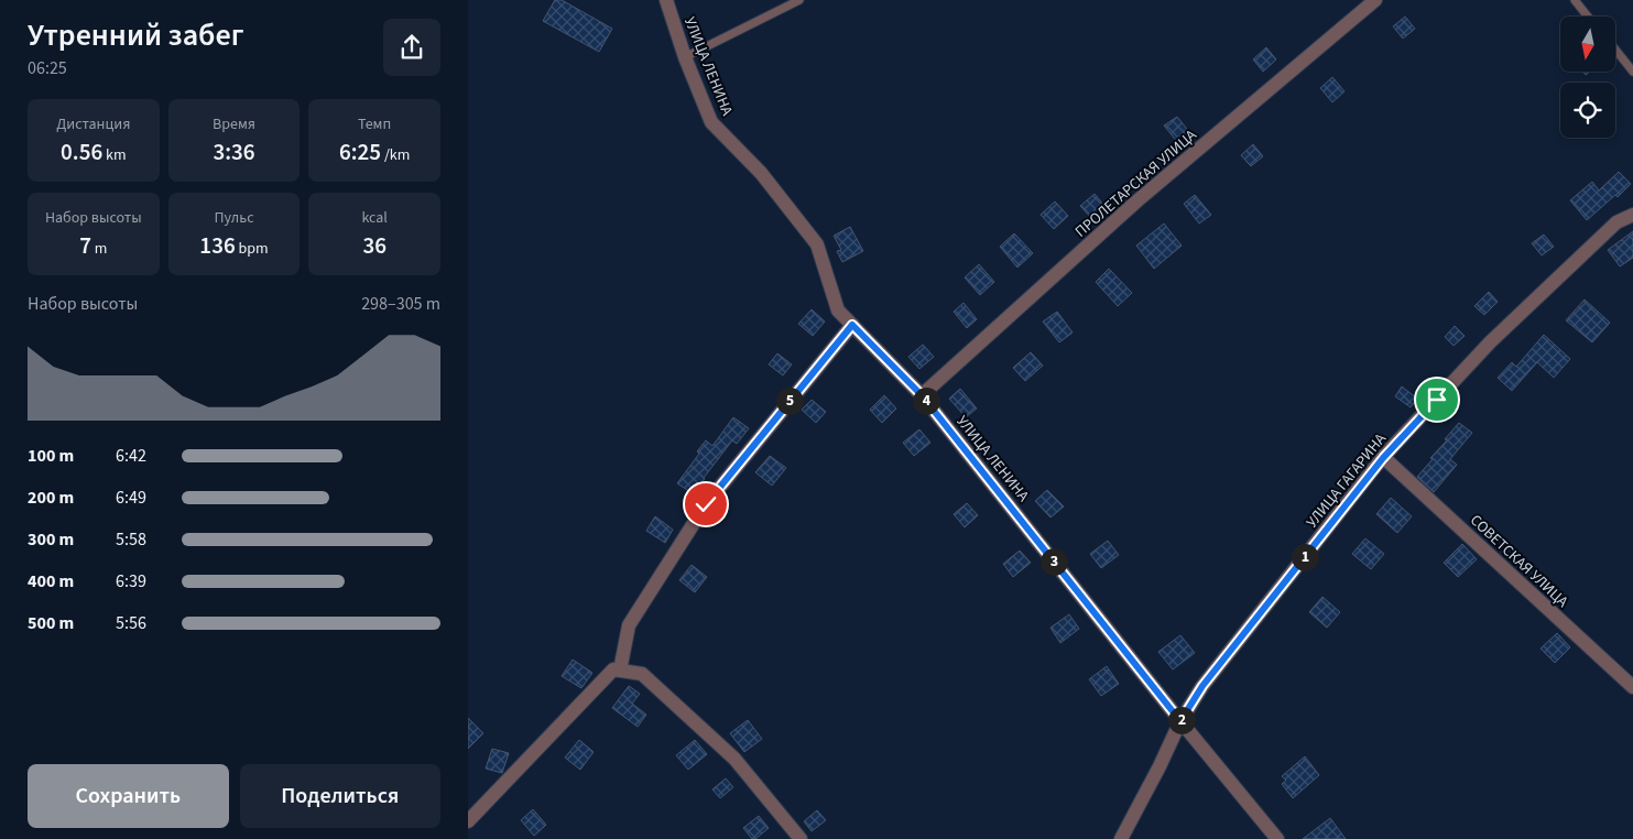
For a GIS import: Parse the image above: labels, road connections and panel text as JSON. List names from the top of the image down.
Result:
{
  "streets": {
    "street": [
      "УЛИЦА ЛЕНИНА",
      "ПРОЛЕТАРСКАЯ УЛИЦА",
      "УЛИЦА ГАГАРИНА",
      "СОВЕТСКАЯ УЛИЦА"
    ]
  },
  "crossings": [
    ["УЛИЦА ЛЕНИНА", "ПРОЛЕТАРСКАЯ УЛИЦА"],
    ["УЛИЦА ЛЕНИНА", "УЛИЦА ГАГАРИНА"],
    ["УЛИЦА ГАГАРИНА", "СОВЕТСКАЯ УЛИЦА"]
  ],
  "north": "bottom",
  "page": {
    "heading": ["Утренний забег", "06:25"],
    "stats": [
      ["Дистанция", "0.56 km"],
      ["Время", "3:36"],
      ["Темп", "6:25 /km"],
      ["Набор высоты", "7 m"],
      ["Пульс", "136 bpm"],
      ["kcal", "36"]
    ],
    "chart": ["Набор высоты", "298–305 m"],
    "pins": [
      "4",
      "5",
      "1",
      "3",
      "2"
    ],
    "list": [
      {
        "name": "100 m",
        "note": "6:42"
      },
      {
        "name": "200 m",
        "note": "6:49"
      },
      {
        "name": "300 m",
        "note": "5:58"
      },
      {
        "name": "400 m",
        "note": "6:39"
      },
      {
        "name": "500 m",
        "note": "5:56"
      }
    ],
    "buttons": ["Сохранить", "Поделиться"]
  }
}
